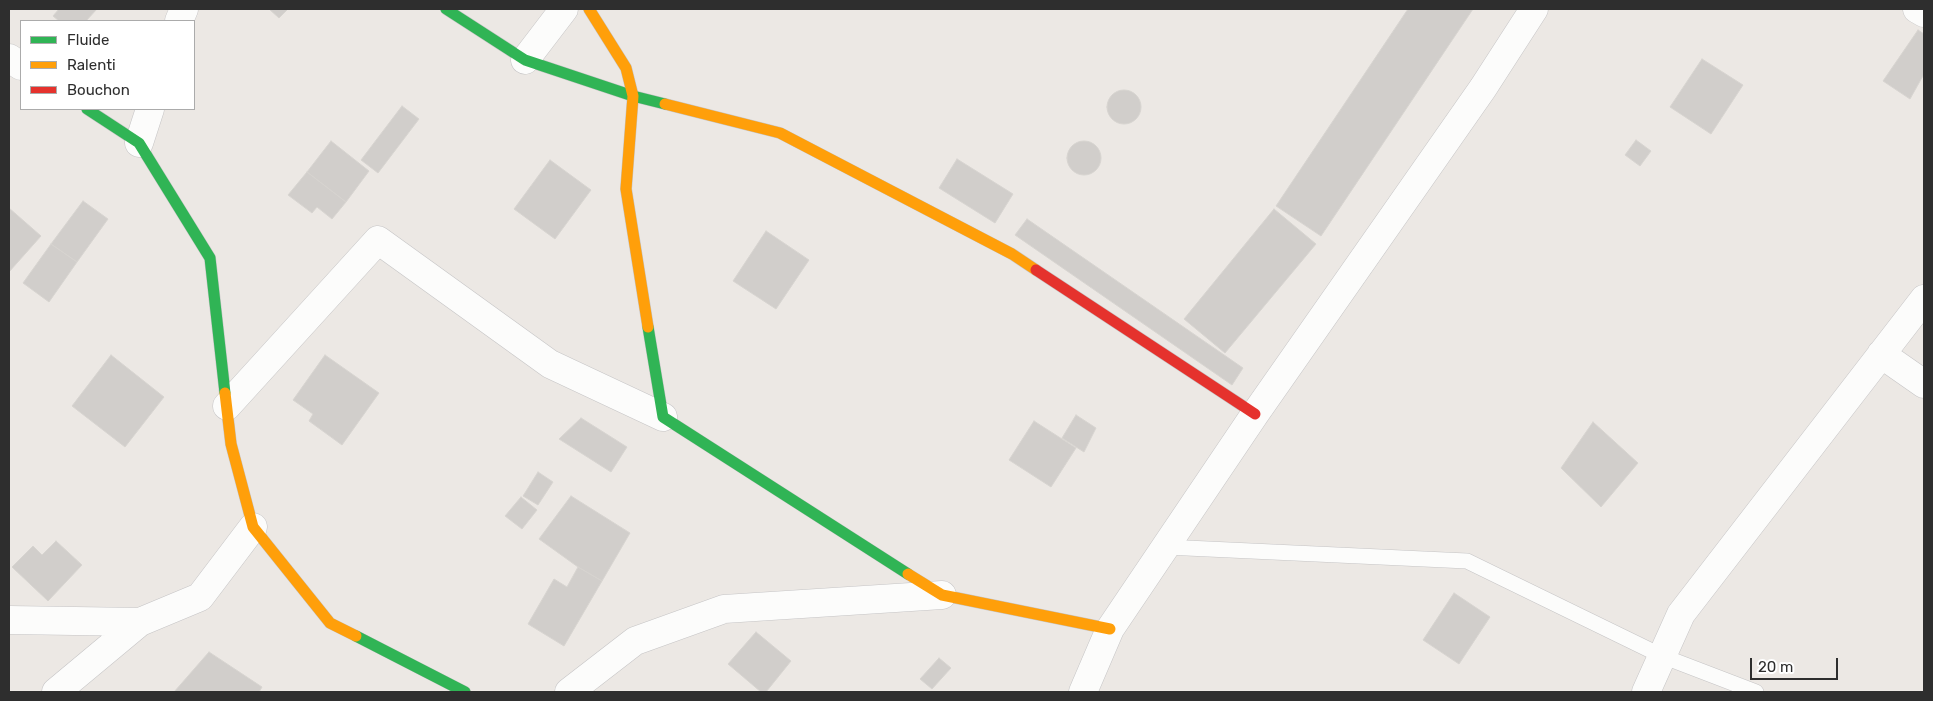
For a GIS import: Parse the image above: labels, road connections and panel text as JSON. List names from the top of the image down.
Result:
{
  "legend": ["Fluide", "Ralenti", "Bouchon"],
  "scale_bar": "20 m"
}
